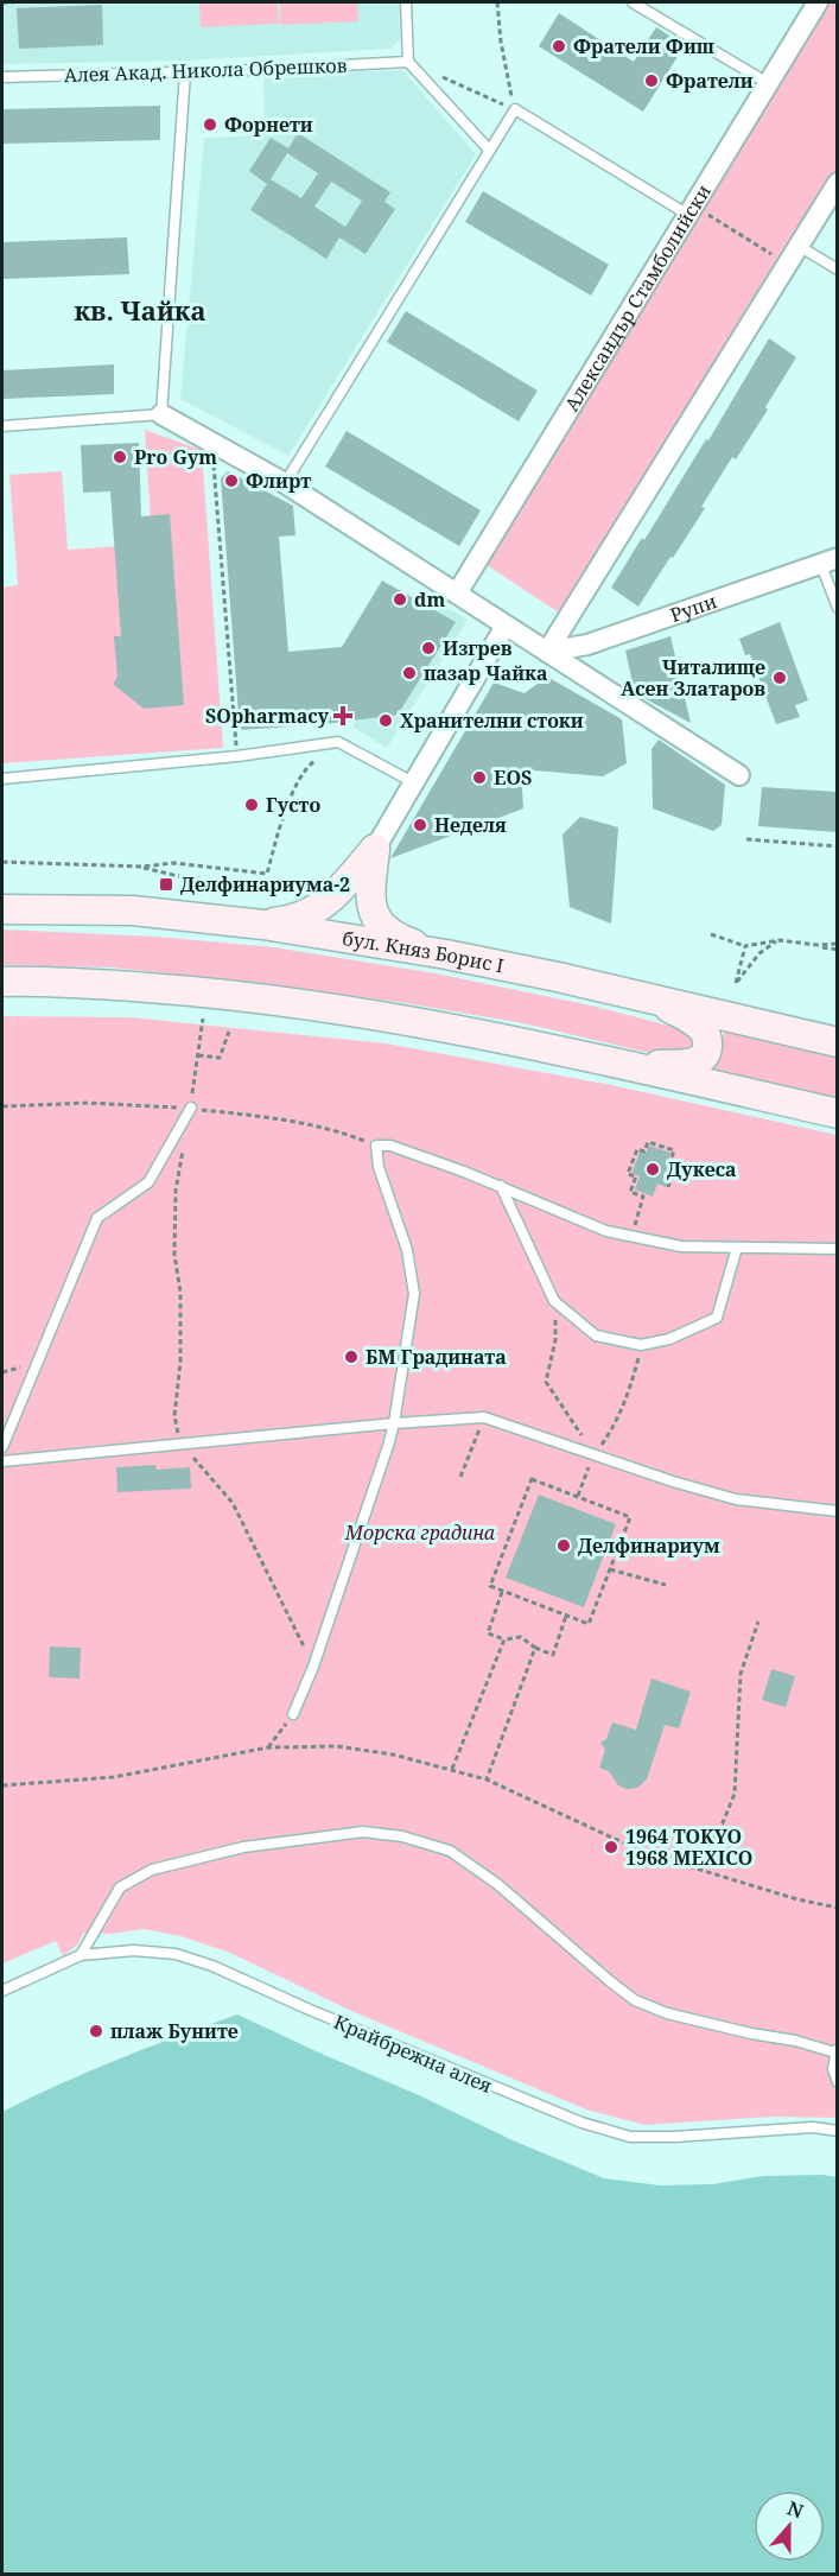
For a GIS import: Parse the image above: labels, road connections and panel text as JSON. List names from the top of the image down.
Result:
{
  "streets": {
    "main road": ["бул. Княз Борис I"],
    "street": ["Александър Стамболийски", "Рупи"],
    "lane": ["Алея Акад. Никола Обрешков", "Крайбрежна алея"]
  },
  "districts": ["кв. Чайка"],
  "parks": ["Морска градина"],
  "places": {
    "other": [
      "Фратели Фиш",
      "Фратели",
      "Форнети",
      "Pro Gym",
      "Флирт",
      "dm",
      "Изгрев",
      "пазар Чайка",
      "Читалище Асен Златаров",
      "Хранителни стоки",
      "EOS",
      "Густо",
      "Неделя",
      "Дукеса",
      "БМ Градината",
      "Делфинариум",
      "1964 TOKYO 1968 MEXICO",
      "плаж Буните"
    ],
    "health": ["SOpharmacy"],
    "transit": ["Делфинариума-2"]
  },
  "north": "top"
}
